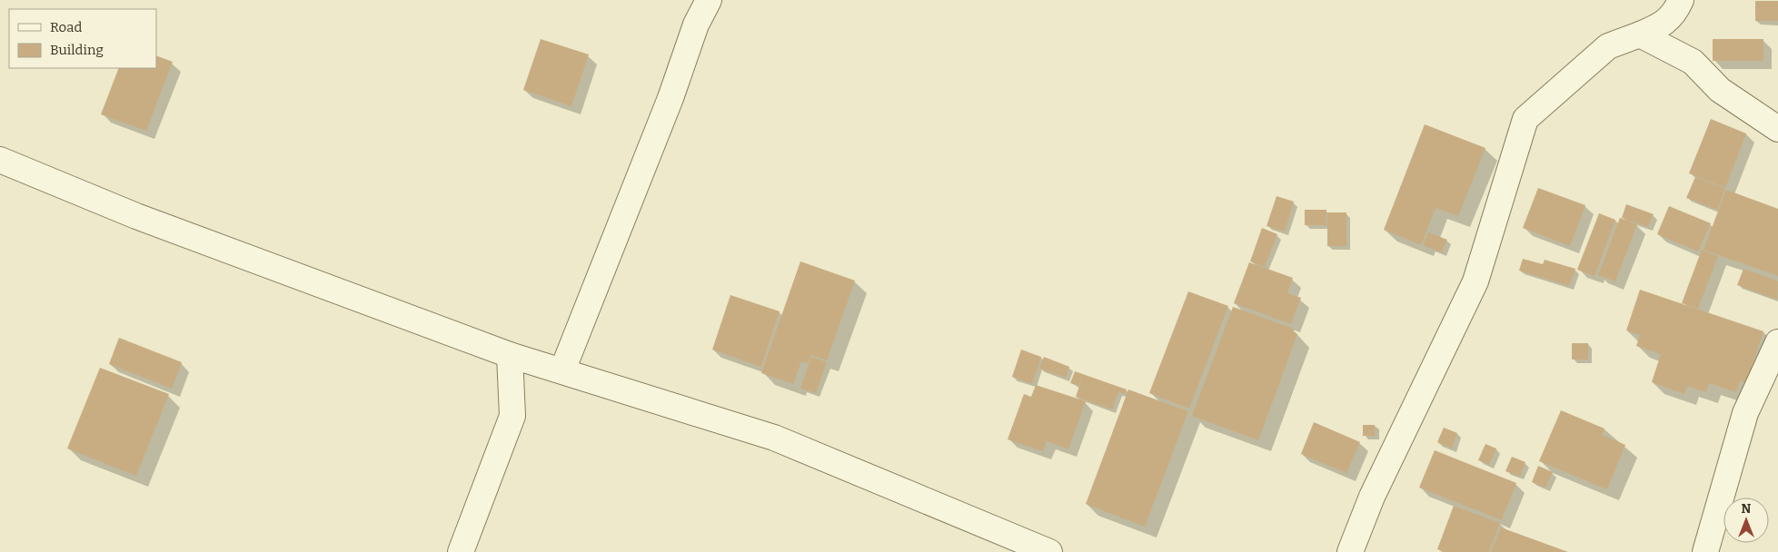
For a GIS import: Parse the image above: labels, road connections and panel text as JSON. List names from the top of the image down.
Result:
{
  "legend": ["Road", "Building"],
  "north": "top"
}
